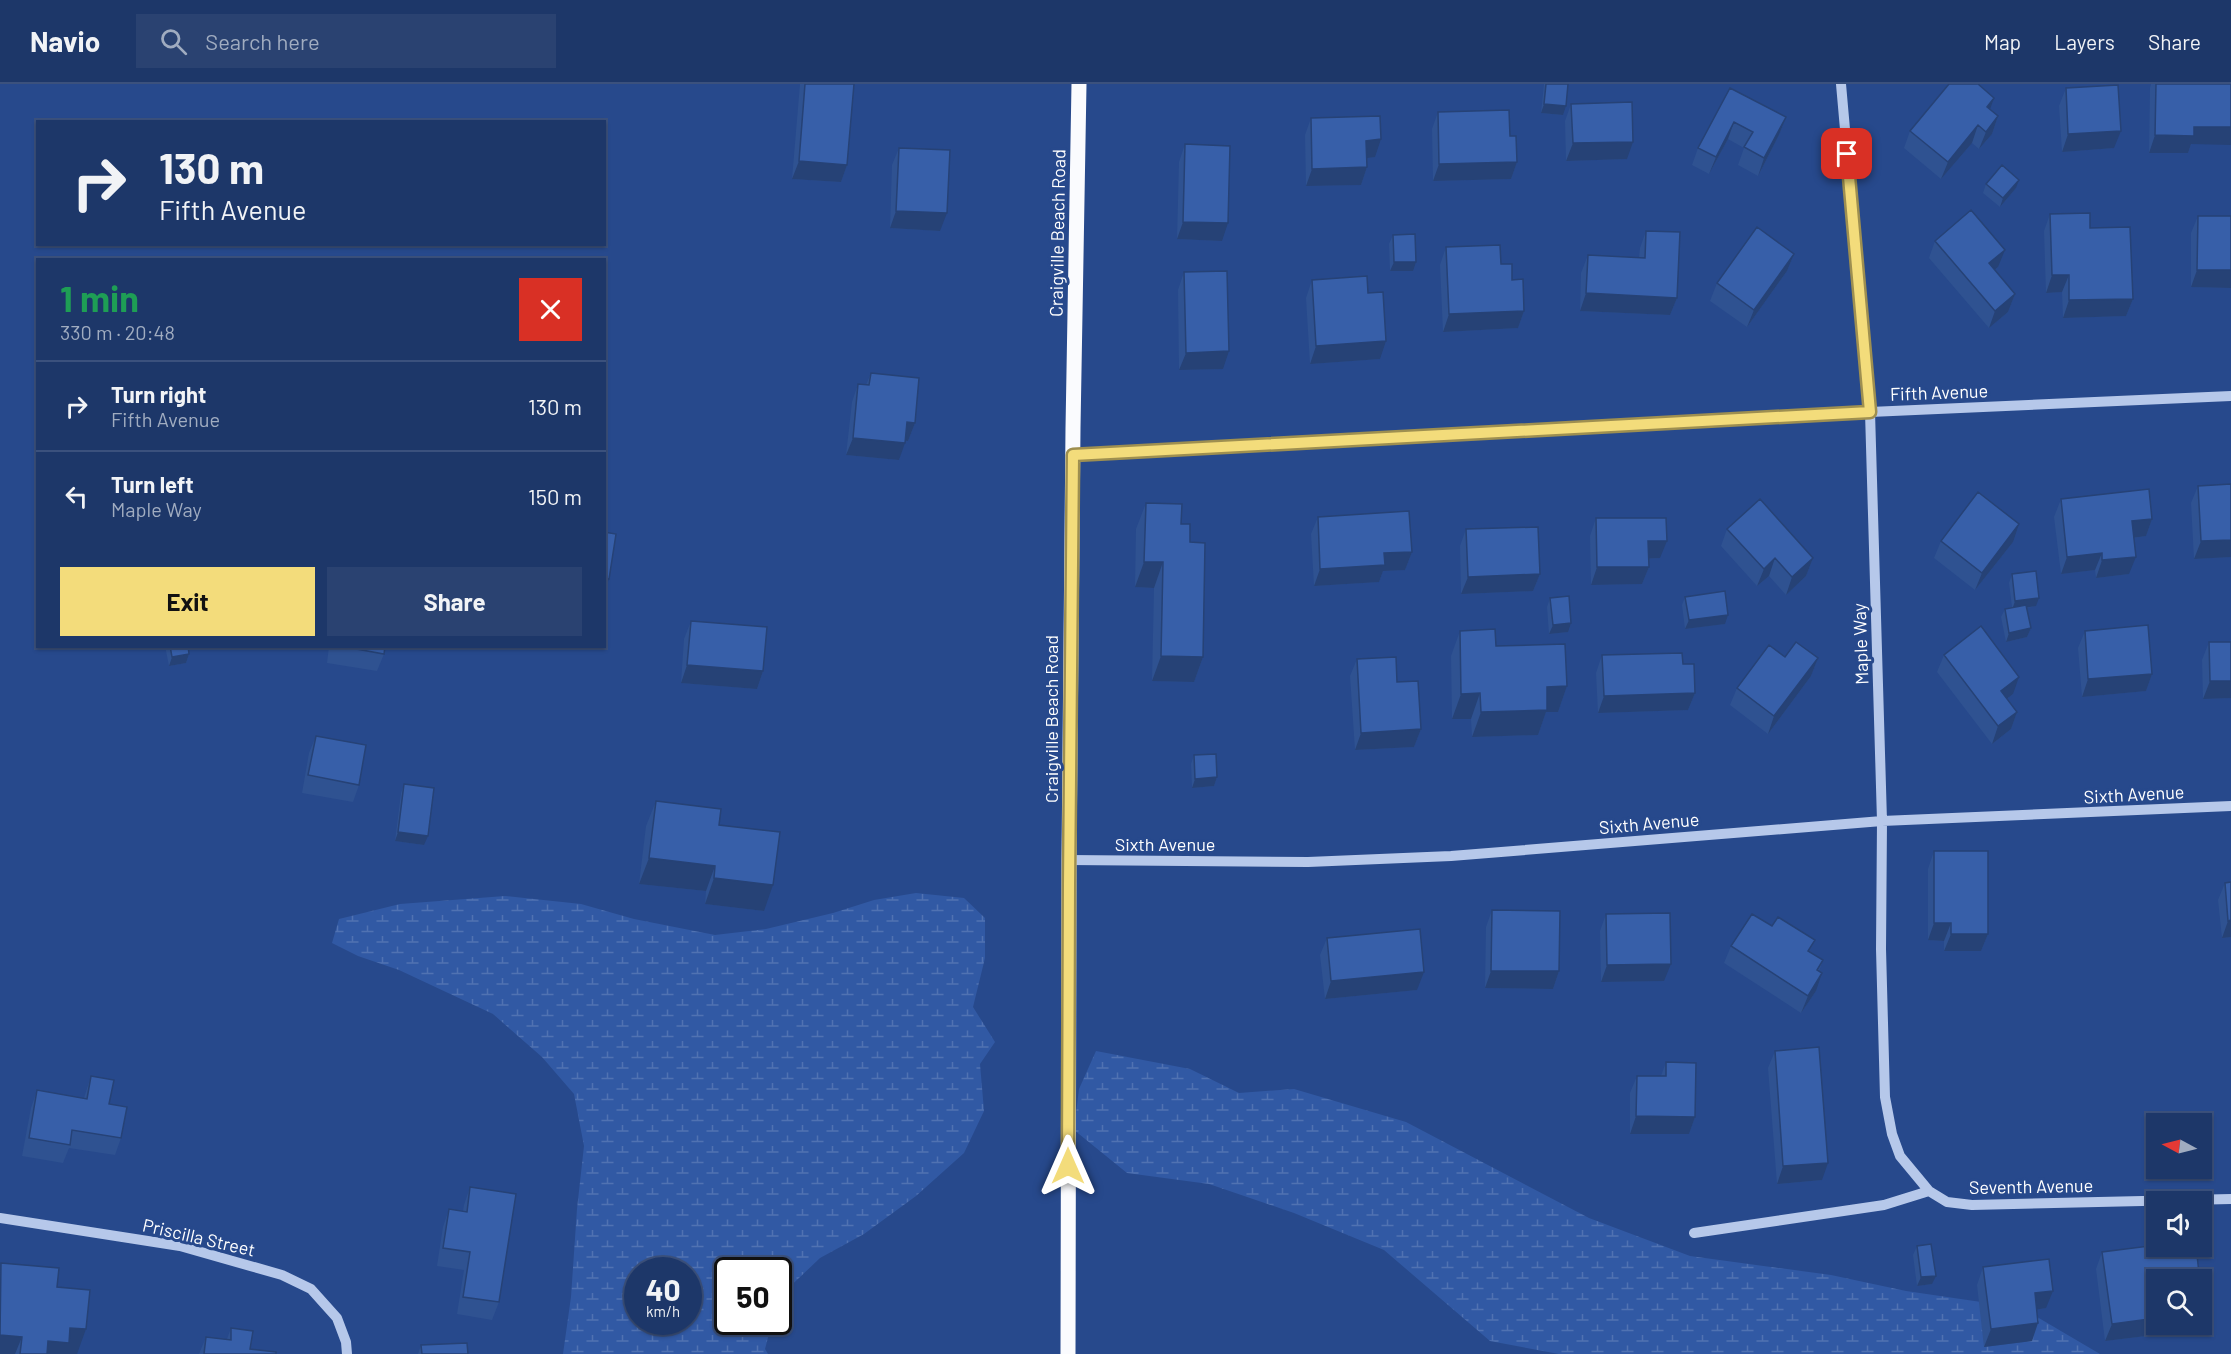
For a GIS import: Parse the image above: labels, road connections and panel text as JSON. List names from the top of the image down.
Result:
{
  "streets": {
    "main road": ["Craigville Beach Road"],
    "street": [
      "Fifth Avenue",
      "Maple Way",
      "Sixth Avenue",
      "Seventh Avenue",
      "Priscilla Street"
    ]
  },
  "crossings": [
    ["Craigville Beach Road", "Fifth Avenue"],
    ["Craigville Beach Road", "Sixth Avenue"],
    ["Fifth Avenue", "Maple Way"],
    ["Maple Way", "Sixth Avenue"],
    ["Maple Way", "Seventh Avenue"]
  ],
  "north": "left",
  "page": {
    "header": "Navio",
    "search": "Search here",
    "nav": ["Map", "Layers", "Share"],
    "turn": ["130 m", "Fifth Avenue"],
    "heading": ["1 min", "330 m · 20:48"],
    "list": [
      {
        "name": "Turn right",
        "note": "Fifth Avenue",
        "value": "130 m"
      },
      {
        "name": "Turn left",
        "note": "Maple Way",
        "value": "150 m"
      }
    ],
    "buttons": ["Exit", "Share"],
    "speed": "40 km/h",
    "limit": "50"
  }
}
